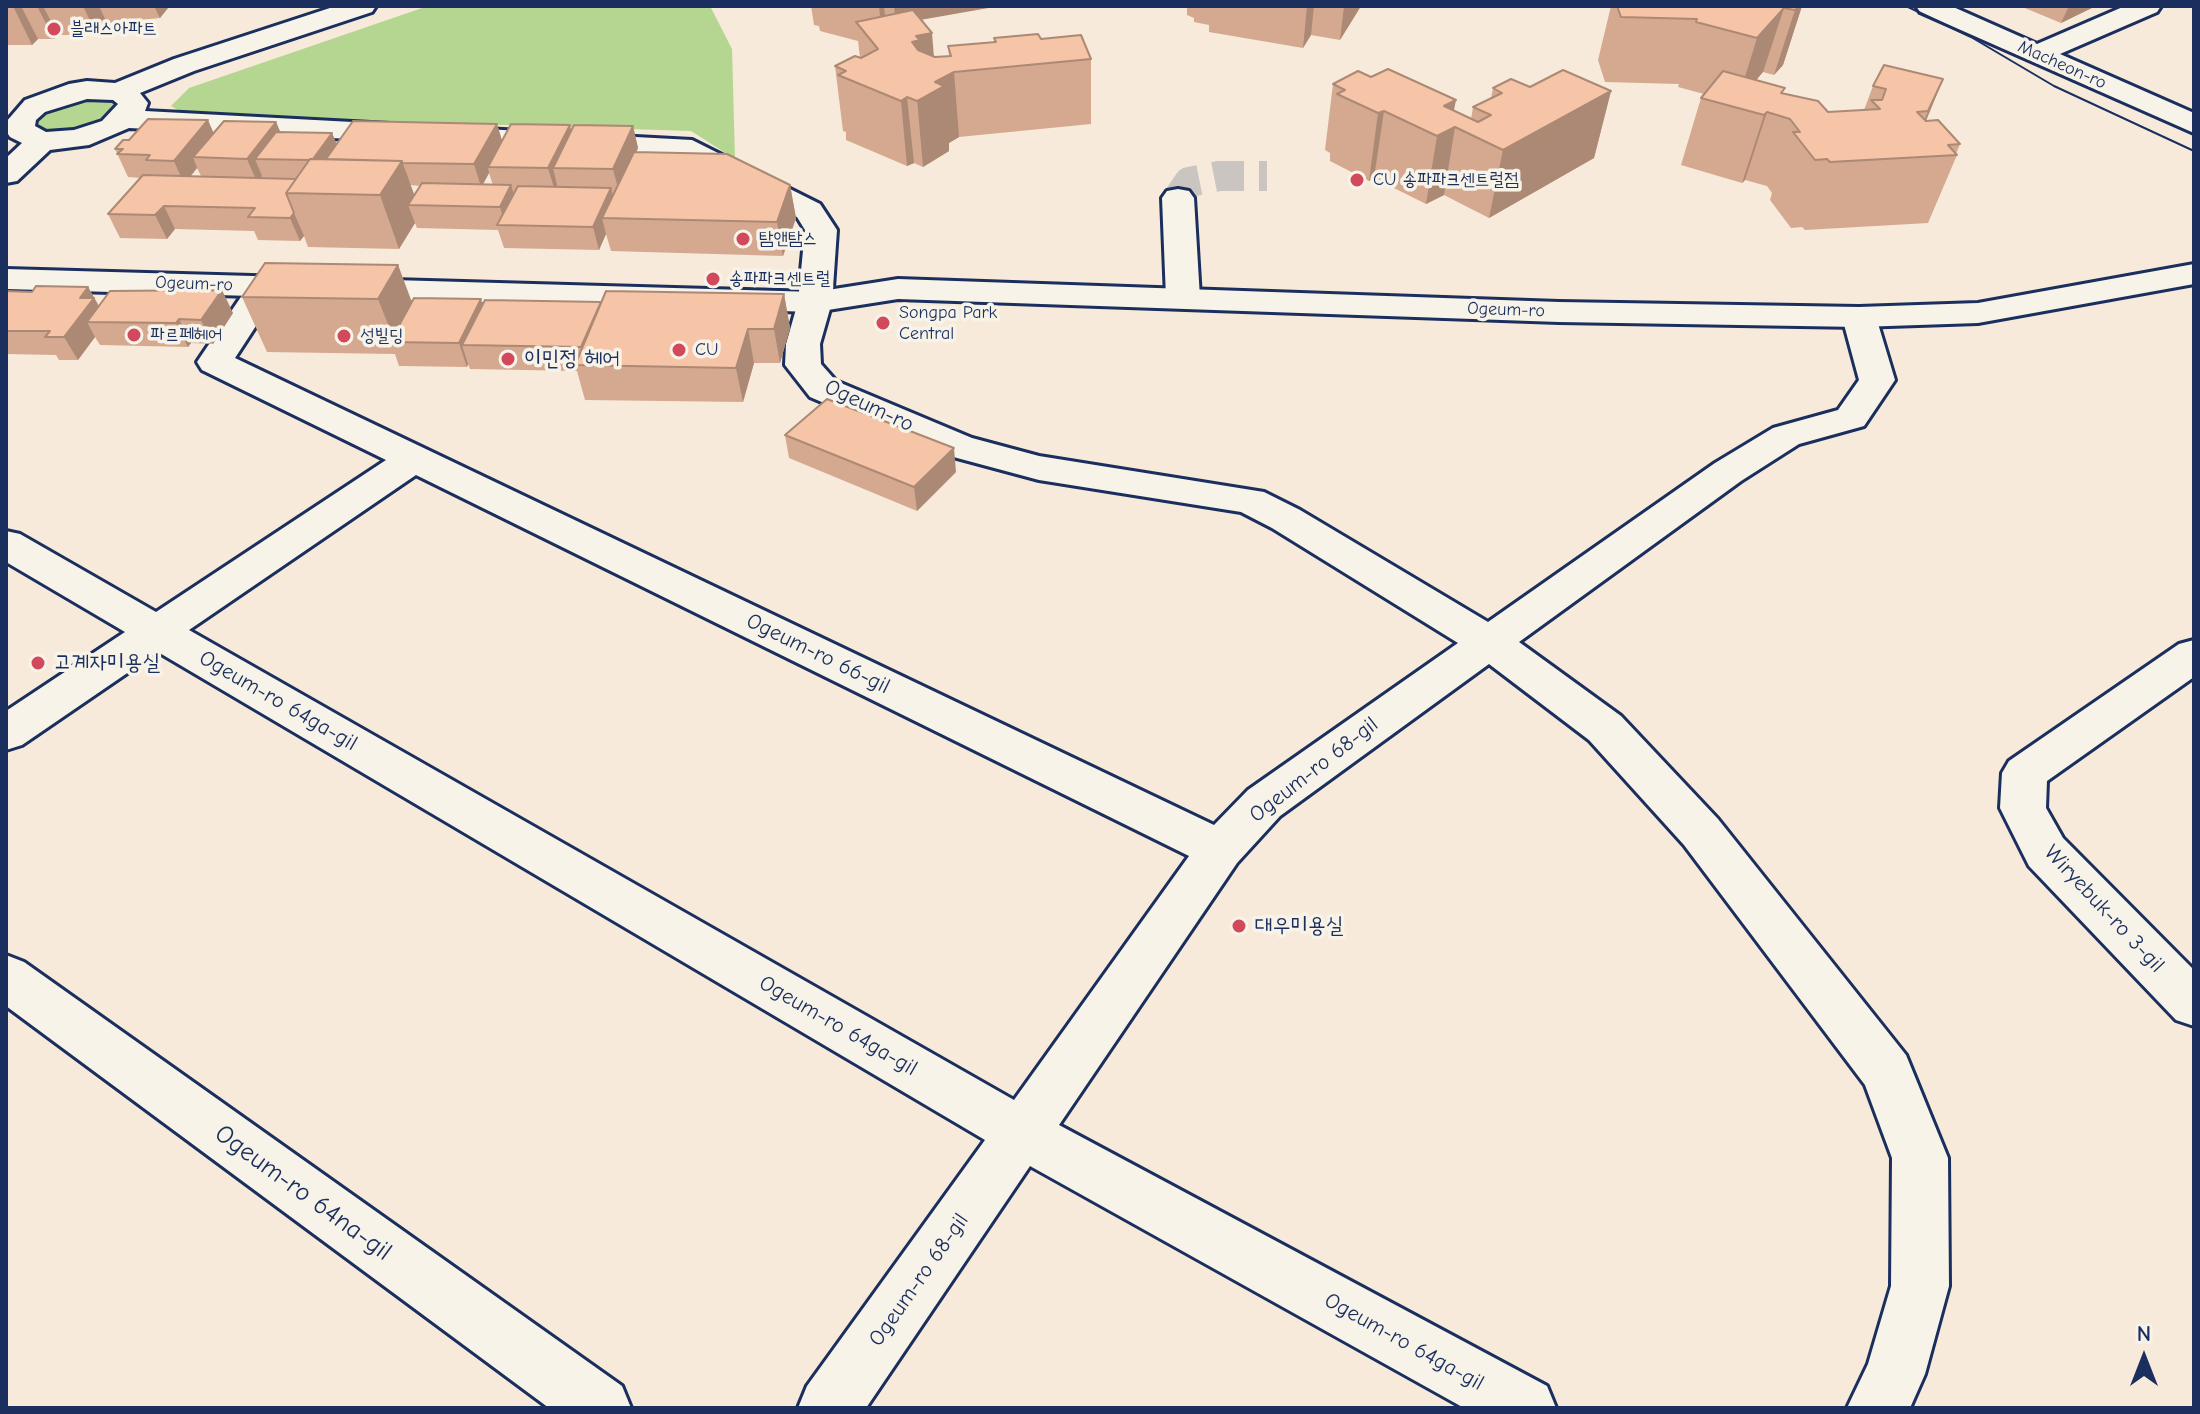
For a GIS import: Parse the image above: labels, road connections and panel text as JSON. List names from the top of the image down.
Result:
{
  "streets": {
    "street": [
      "Macheon-ro",
      "Ogeum-ro",
      "Ogeum-ro 66-gil",
      "Ogeum-ro 64ga-gil",
      "Ogeum-ro 68-gil",
      "Wiryebuk-ro 3-gil",
      "Ogeum-ro 64na-gil"
    ]
  },
  "crossings": [
    ["Ogeum-ro", "Ogeum-ro 66-gil"],
    ["Ogeum-ro", "Ogeum-ro 68-gil"],
    ["Ogeum-ro 66-gil", "Ogeum-ro 68-gil"],
    ["Ogeum-ro 64ga-gil", "Ogeum-ro 68-gil"]
  ],
  "places": [
    "블래스아파트",
    "CU 송파파크센트럴점",
    "탐앤탐스",
    "송파파크센트럴",
    "Songpa Park Central",
    "파르페헤어",
    "성빌딩",
    "CU",
    "이민정 헤어",
    "고계자미용실",
    "대우미용실"
  ],
  "north": "top"
}
